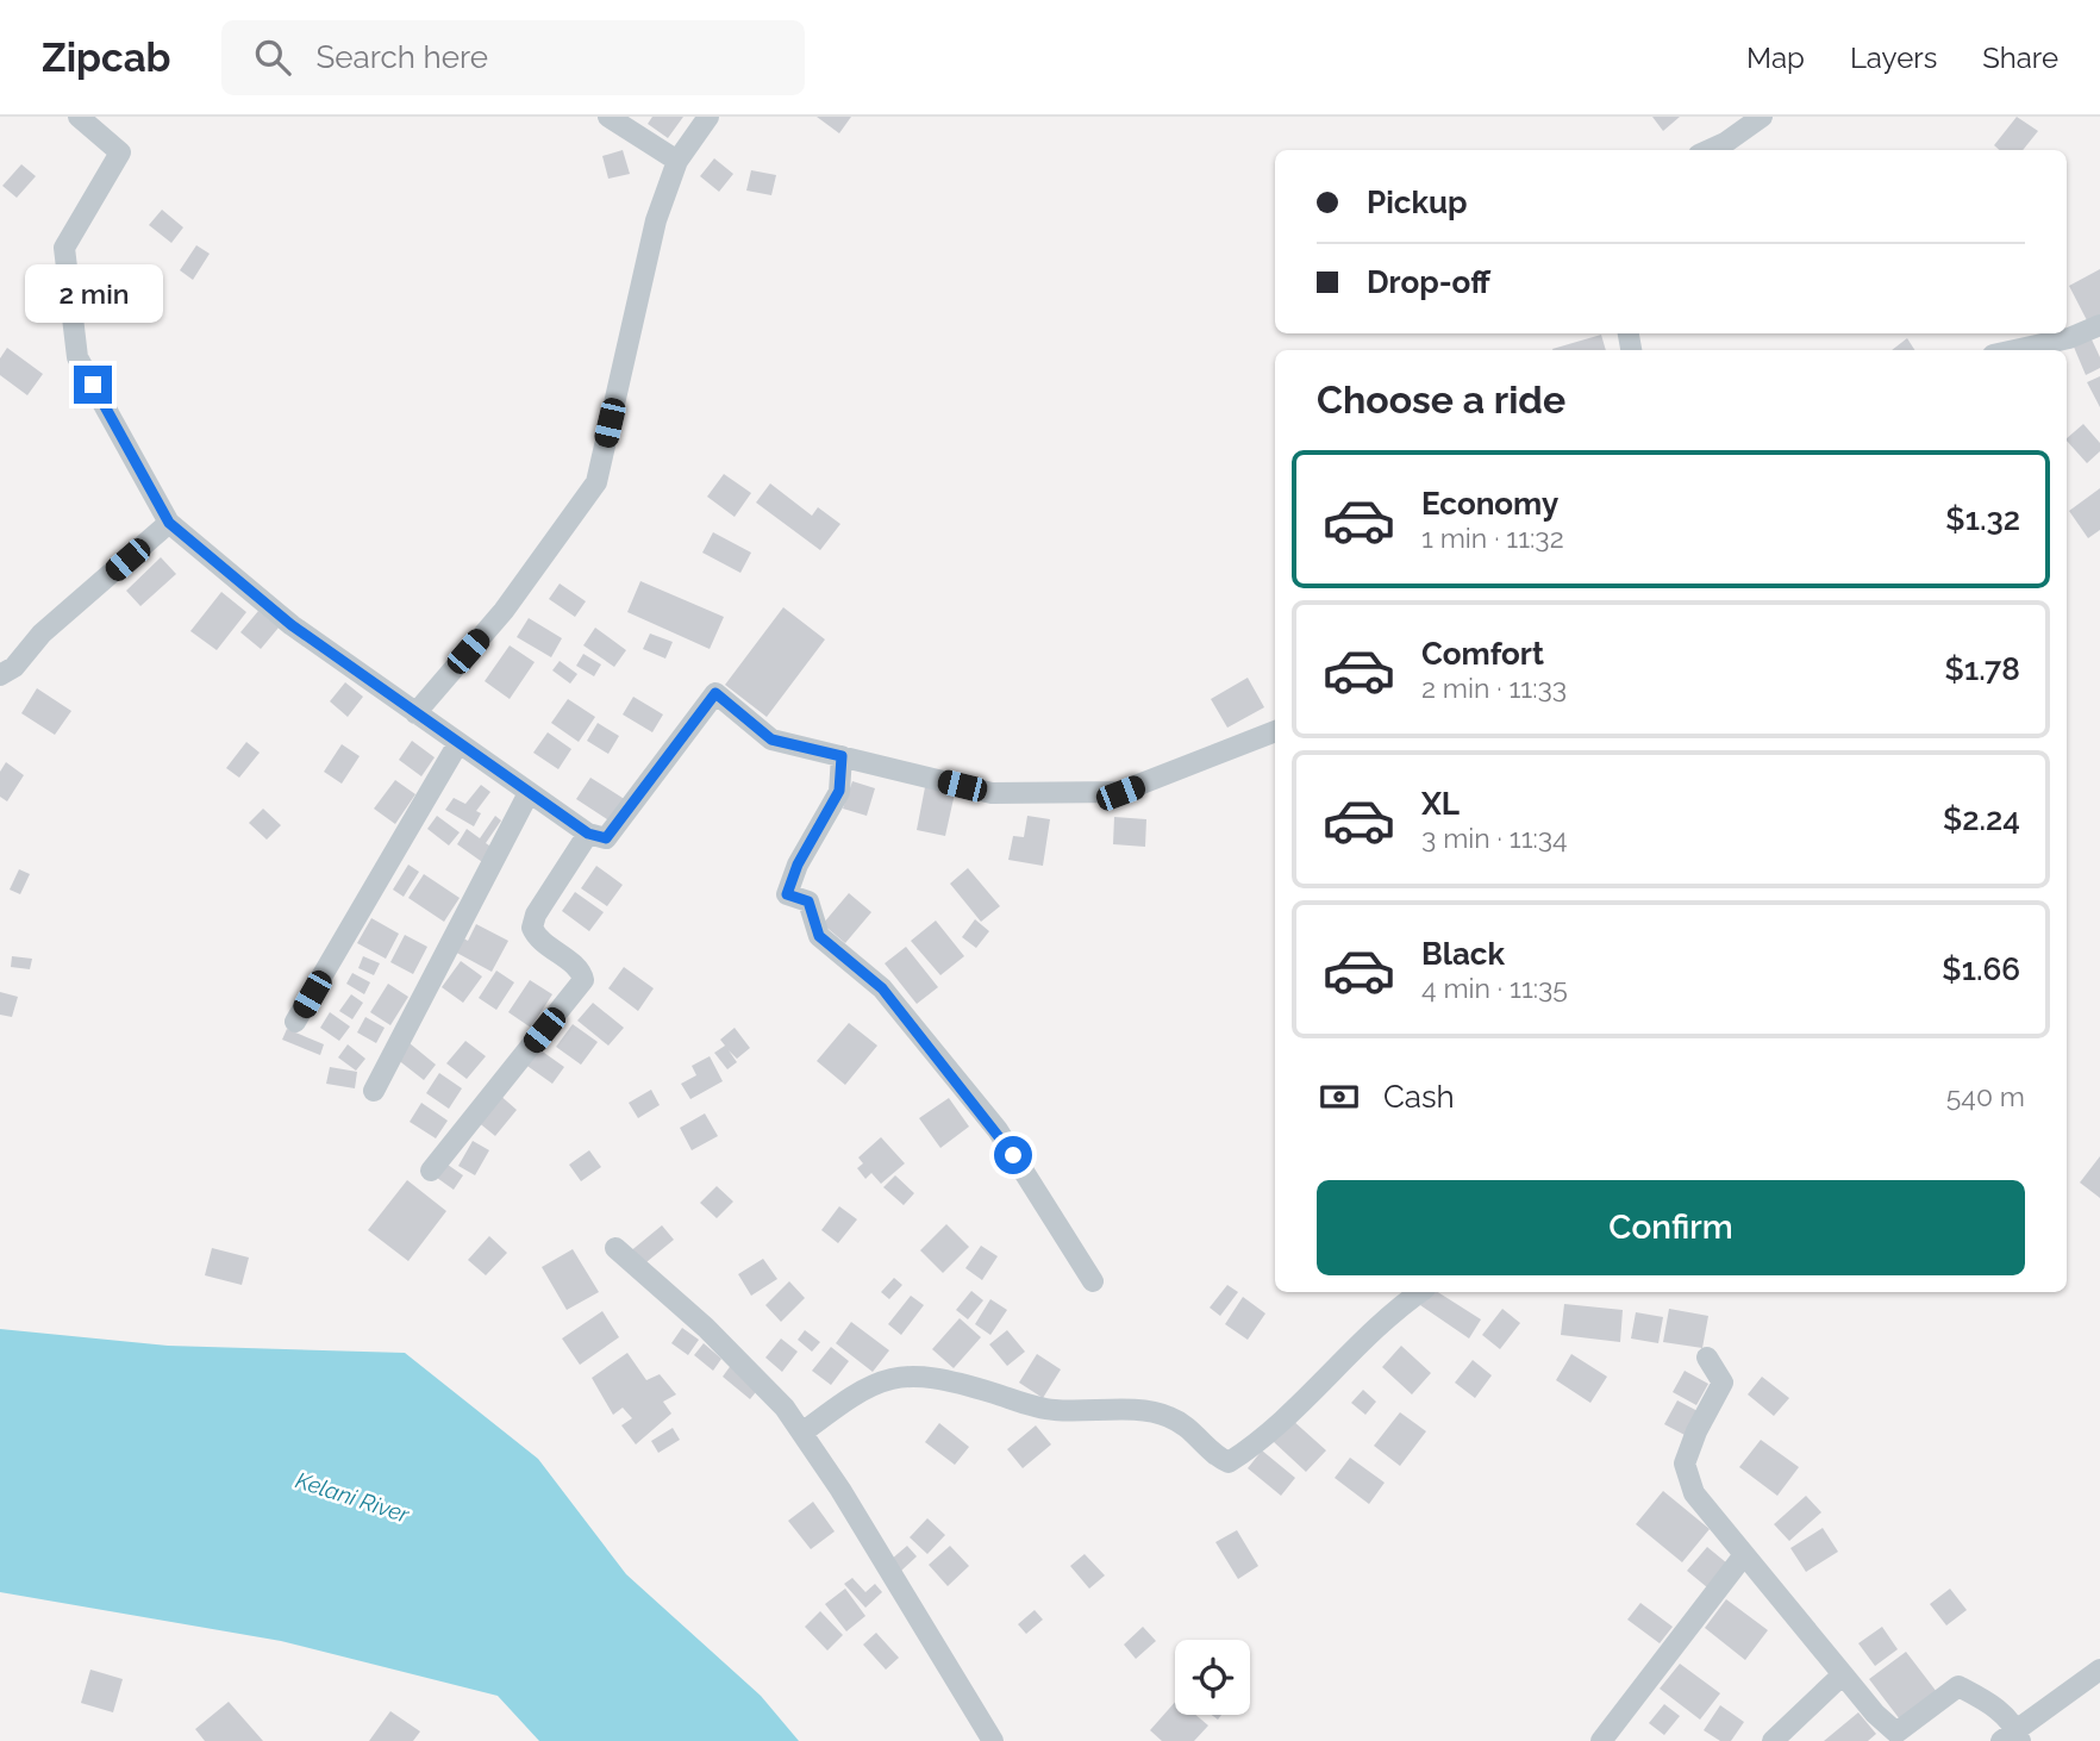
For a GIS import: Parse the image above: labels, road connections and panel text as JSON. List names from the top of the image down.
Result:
{
  "water": ["Kelani River"],
  "page": {
    "header": "Zipcab",
    "search": "Search here",
    "nav": ["Map", "Layers", "Share"],
    "banner": ["Pickup", "Drop-off"],
    "bubble": "2 min",
    "heading": "Choose a ride",
    "list": [
      {
        "name": "Economy",
        "note": "1 min · 11:32",
        "value": "$1.32"
      },
      {
        "name": "Comfort",
        "note": "2 min · 11:33",
        "value": "$1.78"
      },
      {
        "name": "XL",
        "note": "3 min · 11:34",
        "value": "$2.24"
      },
      {
        "name": "Black",
        "note": "4 min · 11:35",
        "value": "$1.66"
      }
    ],
    "pay": ["Cash", "540 m"],
    "buttons": "Confirm"
  }
}
